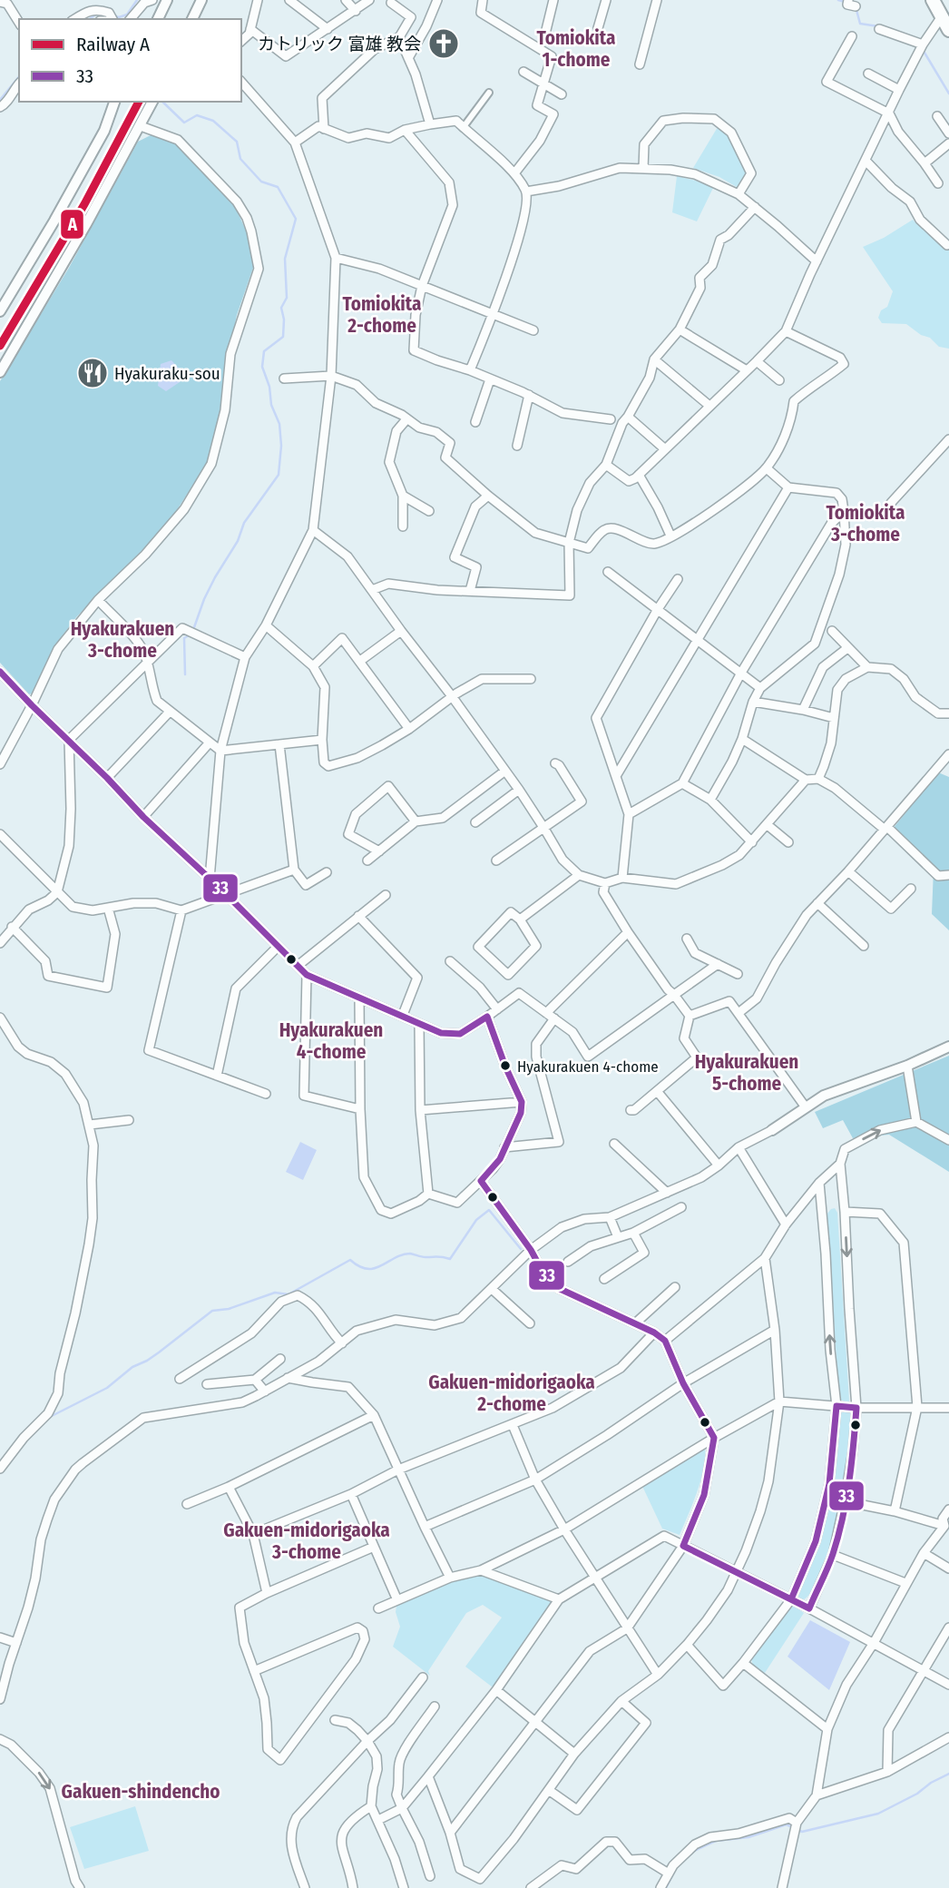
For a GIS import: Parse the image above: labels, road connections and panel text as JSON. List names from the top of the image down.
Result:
{
  "districts": [
    "Tomiokita 1-chome",
    "Tomiokita 2-chome",
    "Tomiokita 3-chome",
    "Hyakurakuen 3-chome",
    "Hyakurakuen 4-chome",
    "Hyakurakuen 5-chome",
    "Gakuen-midorigaoka 2-chome",
    "Gakuen-midorigaoka 3-chome",
    "Gakuen-shindencho"
  ],
  "places": {
    "church": ["カトリック 富雄 教会"],
    "restaurant": ["Hyakuraku-sou"],
    "other": ["Hyakurakuen 4-chome"]
  },
  "lines": ["rail line A", "transit line 33"],
  "legend": ["Railway A", "33"]
}
